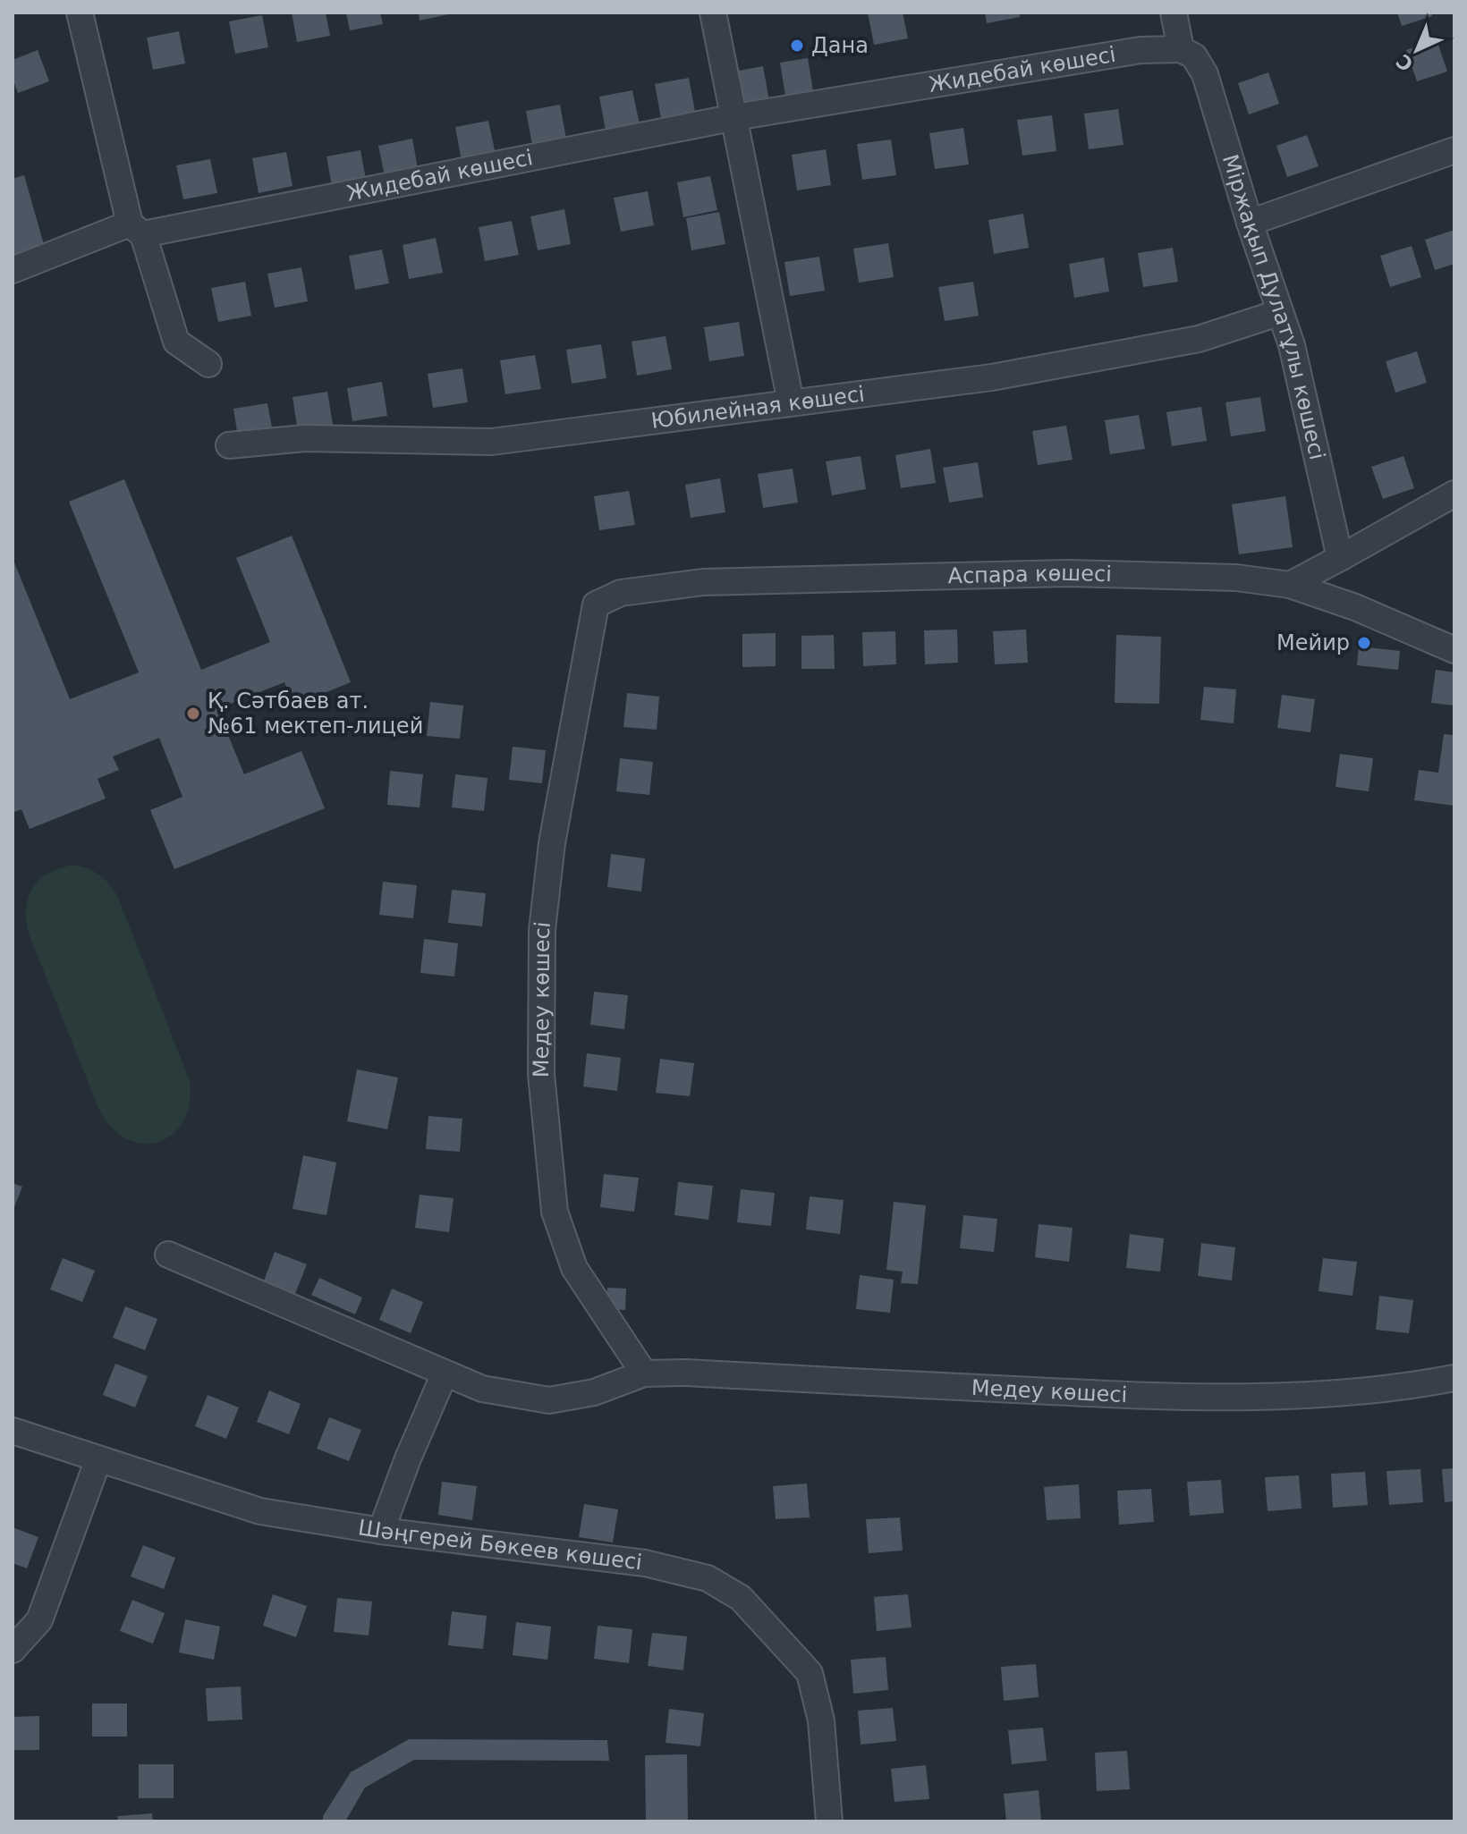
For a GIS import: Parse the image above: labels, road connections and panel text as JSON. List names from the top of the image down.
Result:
{
  "streets": {
    "street": [
      "Жидебай көшесі",
      "Міржақып Дулатұлы көшесі",
      "Юбилейная көшесі",
      "Аспара көшесі",
      "Медеу көшесі",
      "Шәңгерей Бөкеев көшесі"
    ]
  },
  "crossings": [
    ["Жидебай көшесі", "Міржақып Дулатұлы көшесі"],
    ["Міржақып Дулатұлы көшесі", "Юбилейная көшесі"],
    ["Аспара көшесі", "Медеу көшесі"]
  ],
  "places": ["Дана", "Мейир", "Қ. Сәтбаев ат. №61 мектеп-лицей"],
  "north": "bottom left"
}
